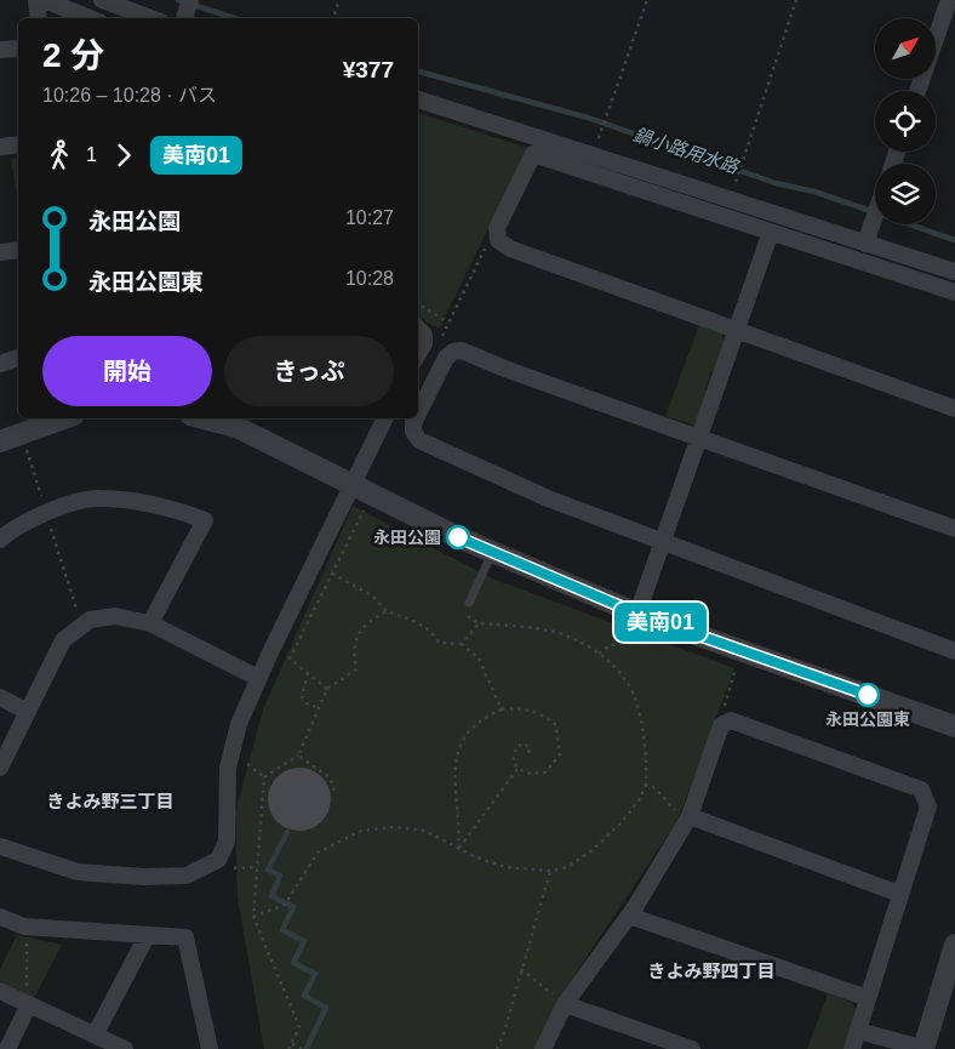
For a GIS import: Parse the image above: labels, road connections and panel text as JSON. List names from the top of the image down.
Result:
{
  "districts": ["きよみ野三丁目", "きよみ野四丁目"],
  "water": ["鍋小路用水路"],
  "places": ["永田公園", "永田公園東"],
  "lines": ["bus line 美南01"],
  "north": "top right",
  "page": {
    "on_map": "美南01",
    "heading": ["2 分", "10:26 – 10:28 · バス", "¥377"],
    "legs": ["1", "美南01"],
    "list": [
      {
        "name": "永田公園",
        "value": "10:27"
      },
      {
        "name": "永田公園東",
        "value": "10:28"
      }
    ],
    "buttons": ["開始", "きっぷ"]
  }
}
